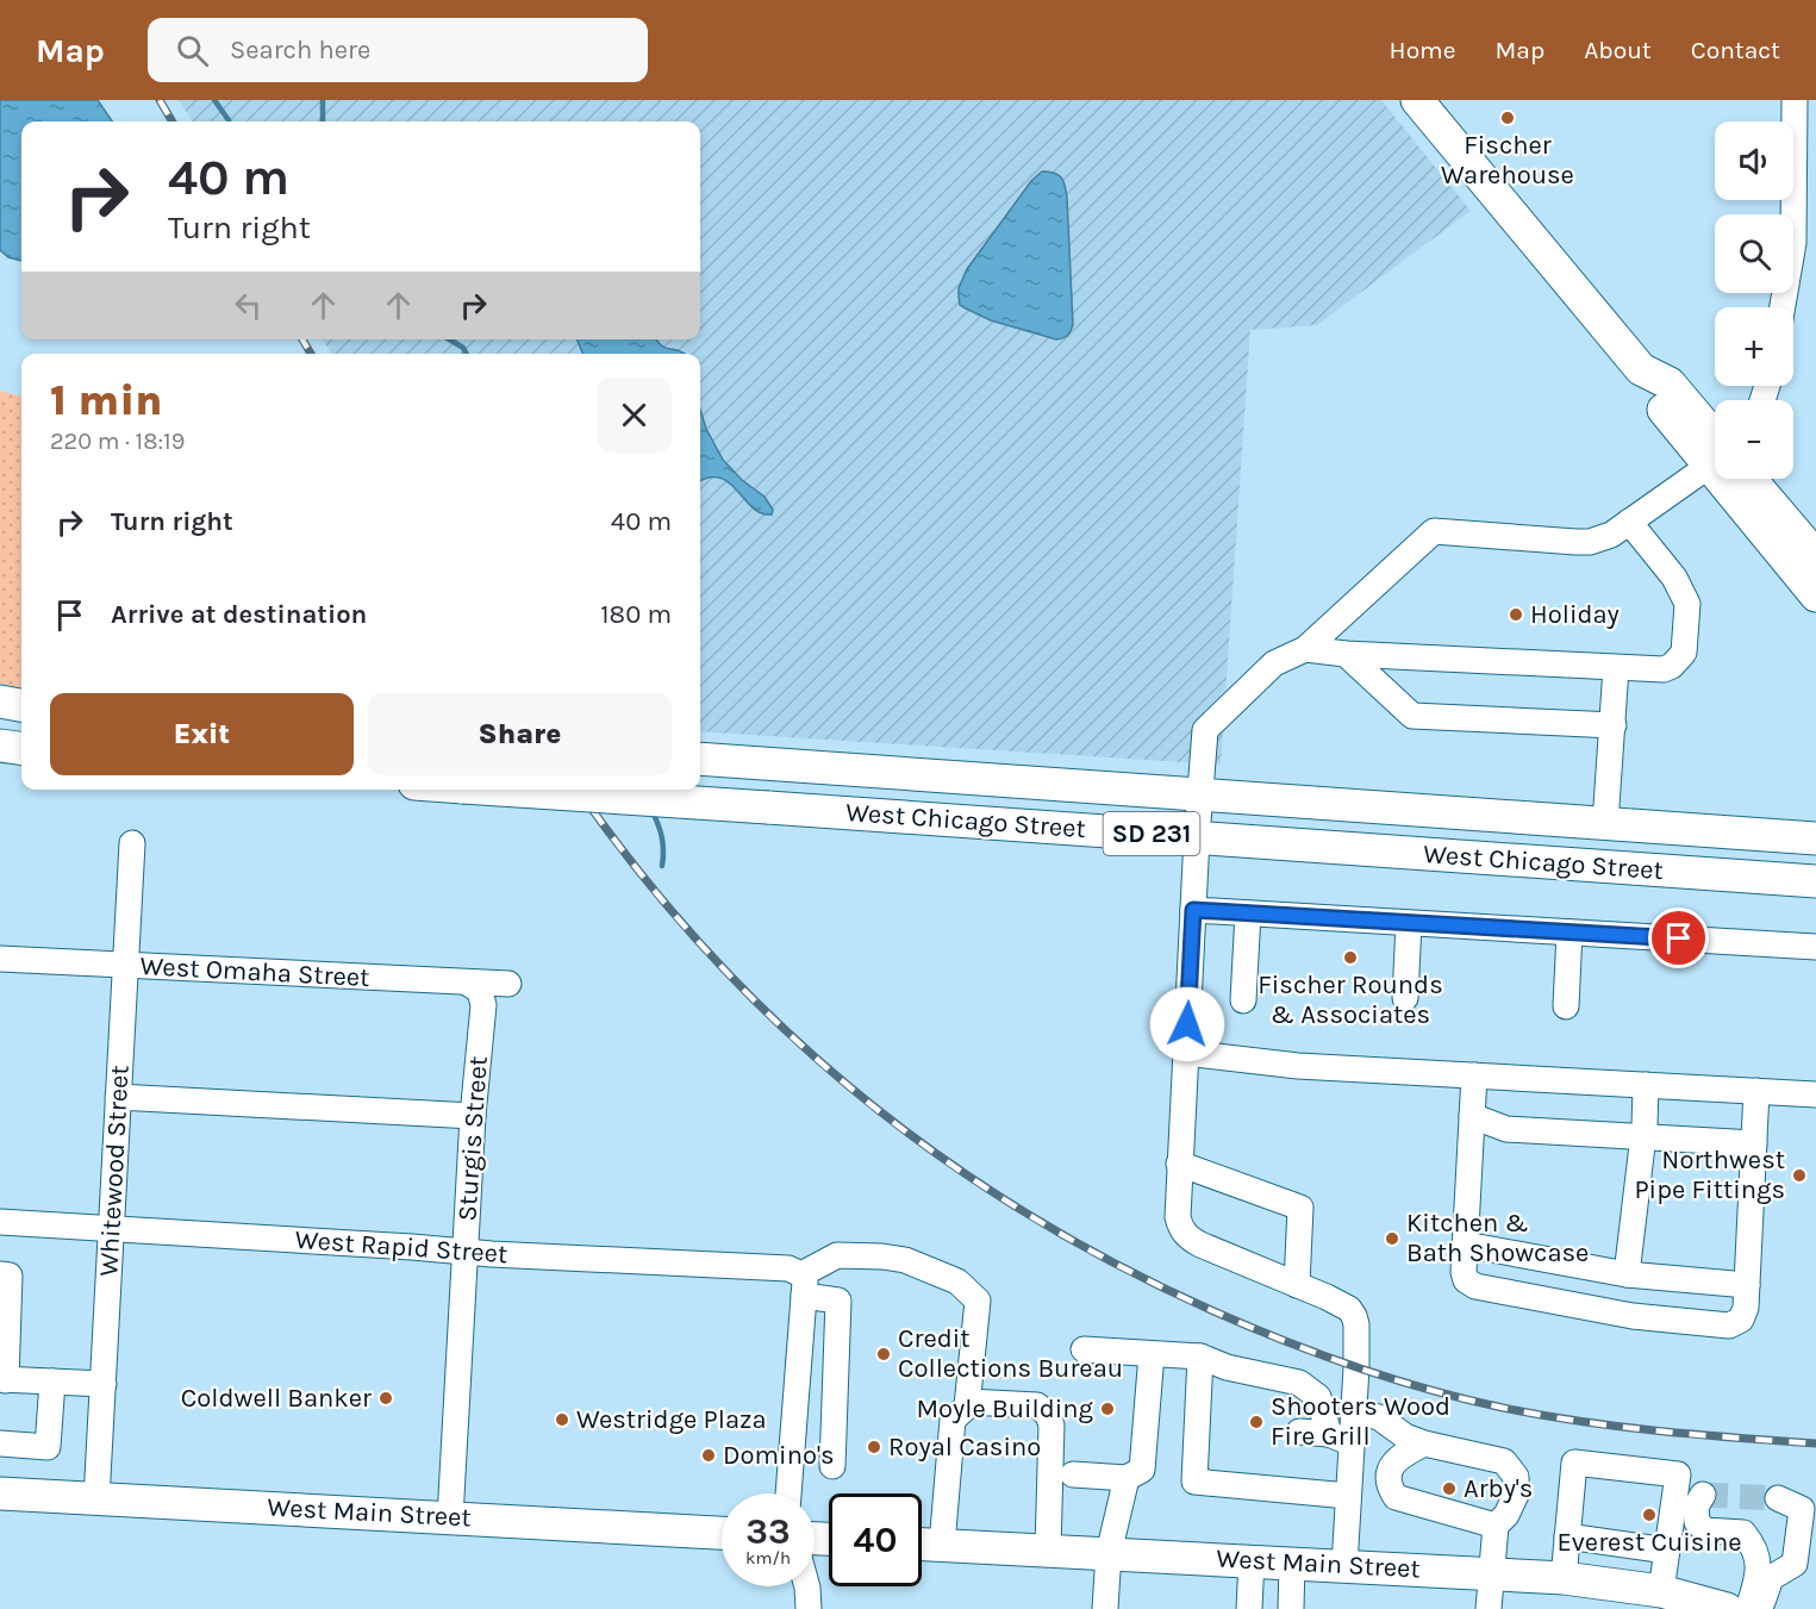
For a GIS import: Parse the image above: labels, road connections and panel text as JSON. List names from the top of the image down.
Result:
{
  "streets": {
    "main road": ["West Chicago Street", "SD 231", "West Main Street"],
    "street": [
      "West Omaha Street",
      "Sturgis Street",
      "Whitewood Street",
      "West Rapid Street"
    ]
  },
  "crossings": [
    ["West Omaha Street", "Sturgis Street"],
    ["West Omaha Street", "Whitewood Street"],
    ["Sturgis Street", "West Rapid Street"],
    ["Sturgis Street", "West Main Street"],
    ["Whitewood Street", "West Rapid Street"],
    ["Whitewood Street", "West Main Street"]
  ],
  "places": [
    "Fischer Warehouse",
    "Holiday",
    "Fischer Rounds & Associates",
    "Northwest Pipe Fittings",
    "Kitchen & Bath Showcase",
    "Credit Collections Bureau",
    "Coldwell Banker",
    "Moyle Building",
    "Westridge Plaza",
    "Shooters Wood Fire Grill",
    "Royal Casino",
    "Domino's",
    "Arby's",
    "Everest Cuisine"
  ],
  "page": {
    "header": "Map",
    "search": "Search here",
    "nav": [
      "Home",
      "Map",
      "About",
      "Contact"
    ],
    "map_buttons": ["+", "−"],
    "turn": ["40 m", "Turn right"],
    "heading": ["1 min", "220 m · 18:19"],
    "list": [
      {
        "name": "Turn right",
        "value": "40 m"
      },
      {
        "name": "Arrive at destination",
        "value": "180 m"
      }
    ],
    "buttons": ["Exit", "Share"],
    "speed": "33 km/h",
    "limit": "40"
  }
}
